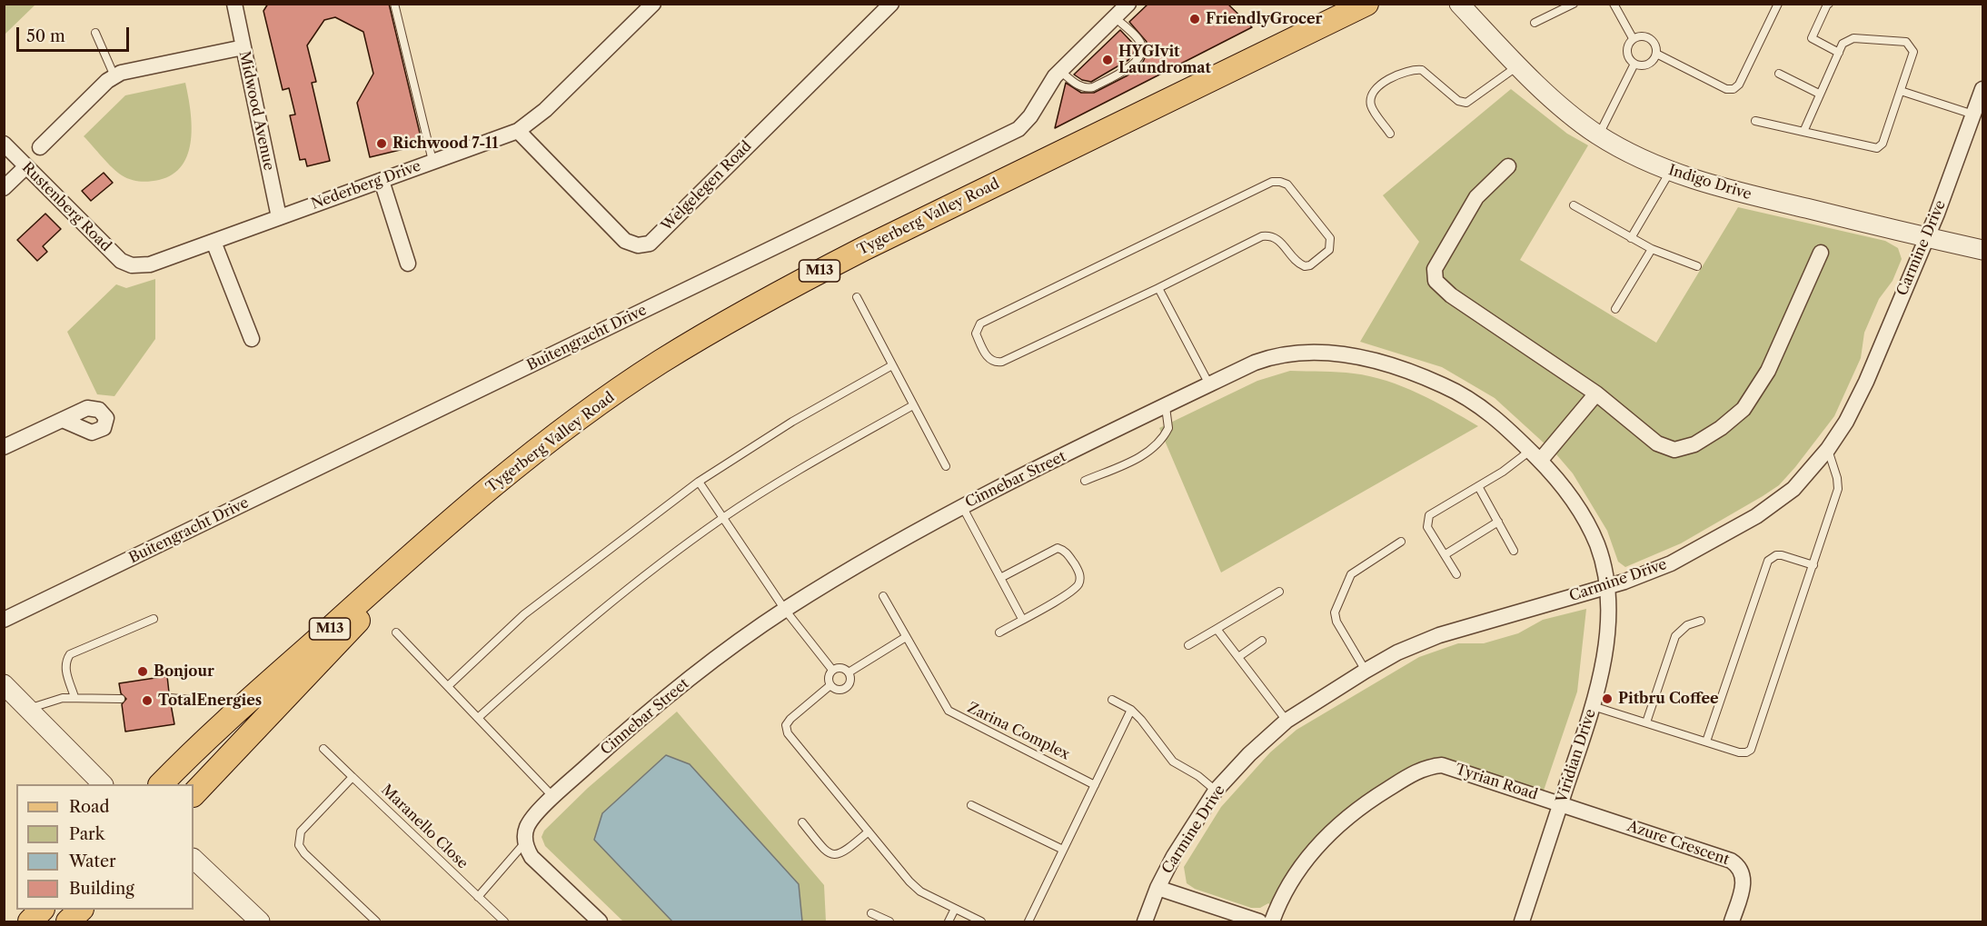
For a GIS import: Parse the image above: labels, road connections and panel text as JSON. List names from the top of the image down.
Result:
{
  "streets": {
    "main road": ["Tygerberg Valley Road", "M13"],
    "street": [
      "Midwood Avenue",
      "Indigo Drive",
      "Nederberg Drive",
      "Welgelegen Road",
      "Rustenberg Road",
      "Carmine Drive",
      "Buitengracht Drive",
      "Cinnebar Street",
      "Viridian Drive",
      "Tyrian Road",
      "Azure Crescent"
    ],
    "lane": ["Zarina Complex", "Maranello Close"]
  },
  "crossings": [
    ["Midwood Avenue", "Nederberg Drive"],
    ["Indigo Drive", "Carmine Drive"],
    ["Nederberg Drive", "Welgelegen Road"],
    ["Nederberg Drive", "Rustenberg Road"],
    ["Carmine Drive", "Cinnebar Street"],
    ["Carmine Drive", "Viridian Drive"],
    ["Cinnebar Street", "Viridian Drive"],
    ["Viridian Drive", "Tyrian Road"],
    ["Viridian Drive", "Azure Crescent"],
    ["Tyrian Road", "Azure Crescent"]
  ],
  "places": [
    "FriendlyGrocer",
    "HYGIvit Laundromat",
    "Richwood 7-11",
    "Bonjour",
    "Pitbru Coffee",
    "TotalEnergies"
  ],
  "legend": [
    "Road",
    "Park",
    "Water",
    "Building"
  ],
  "scale_bar": "50 m"
}
